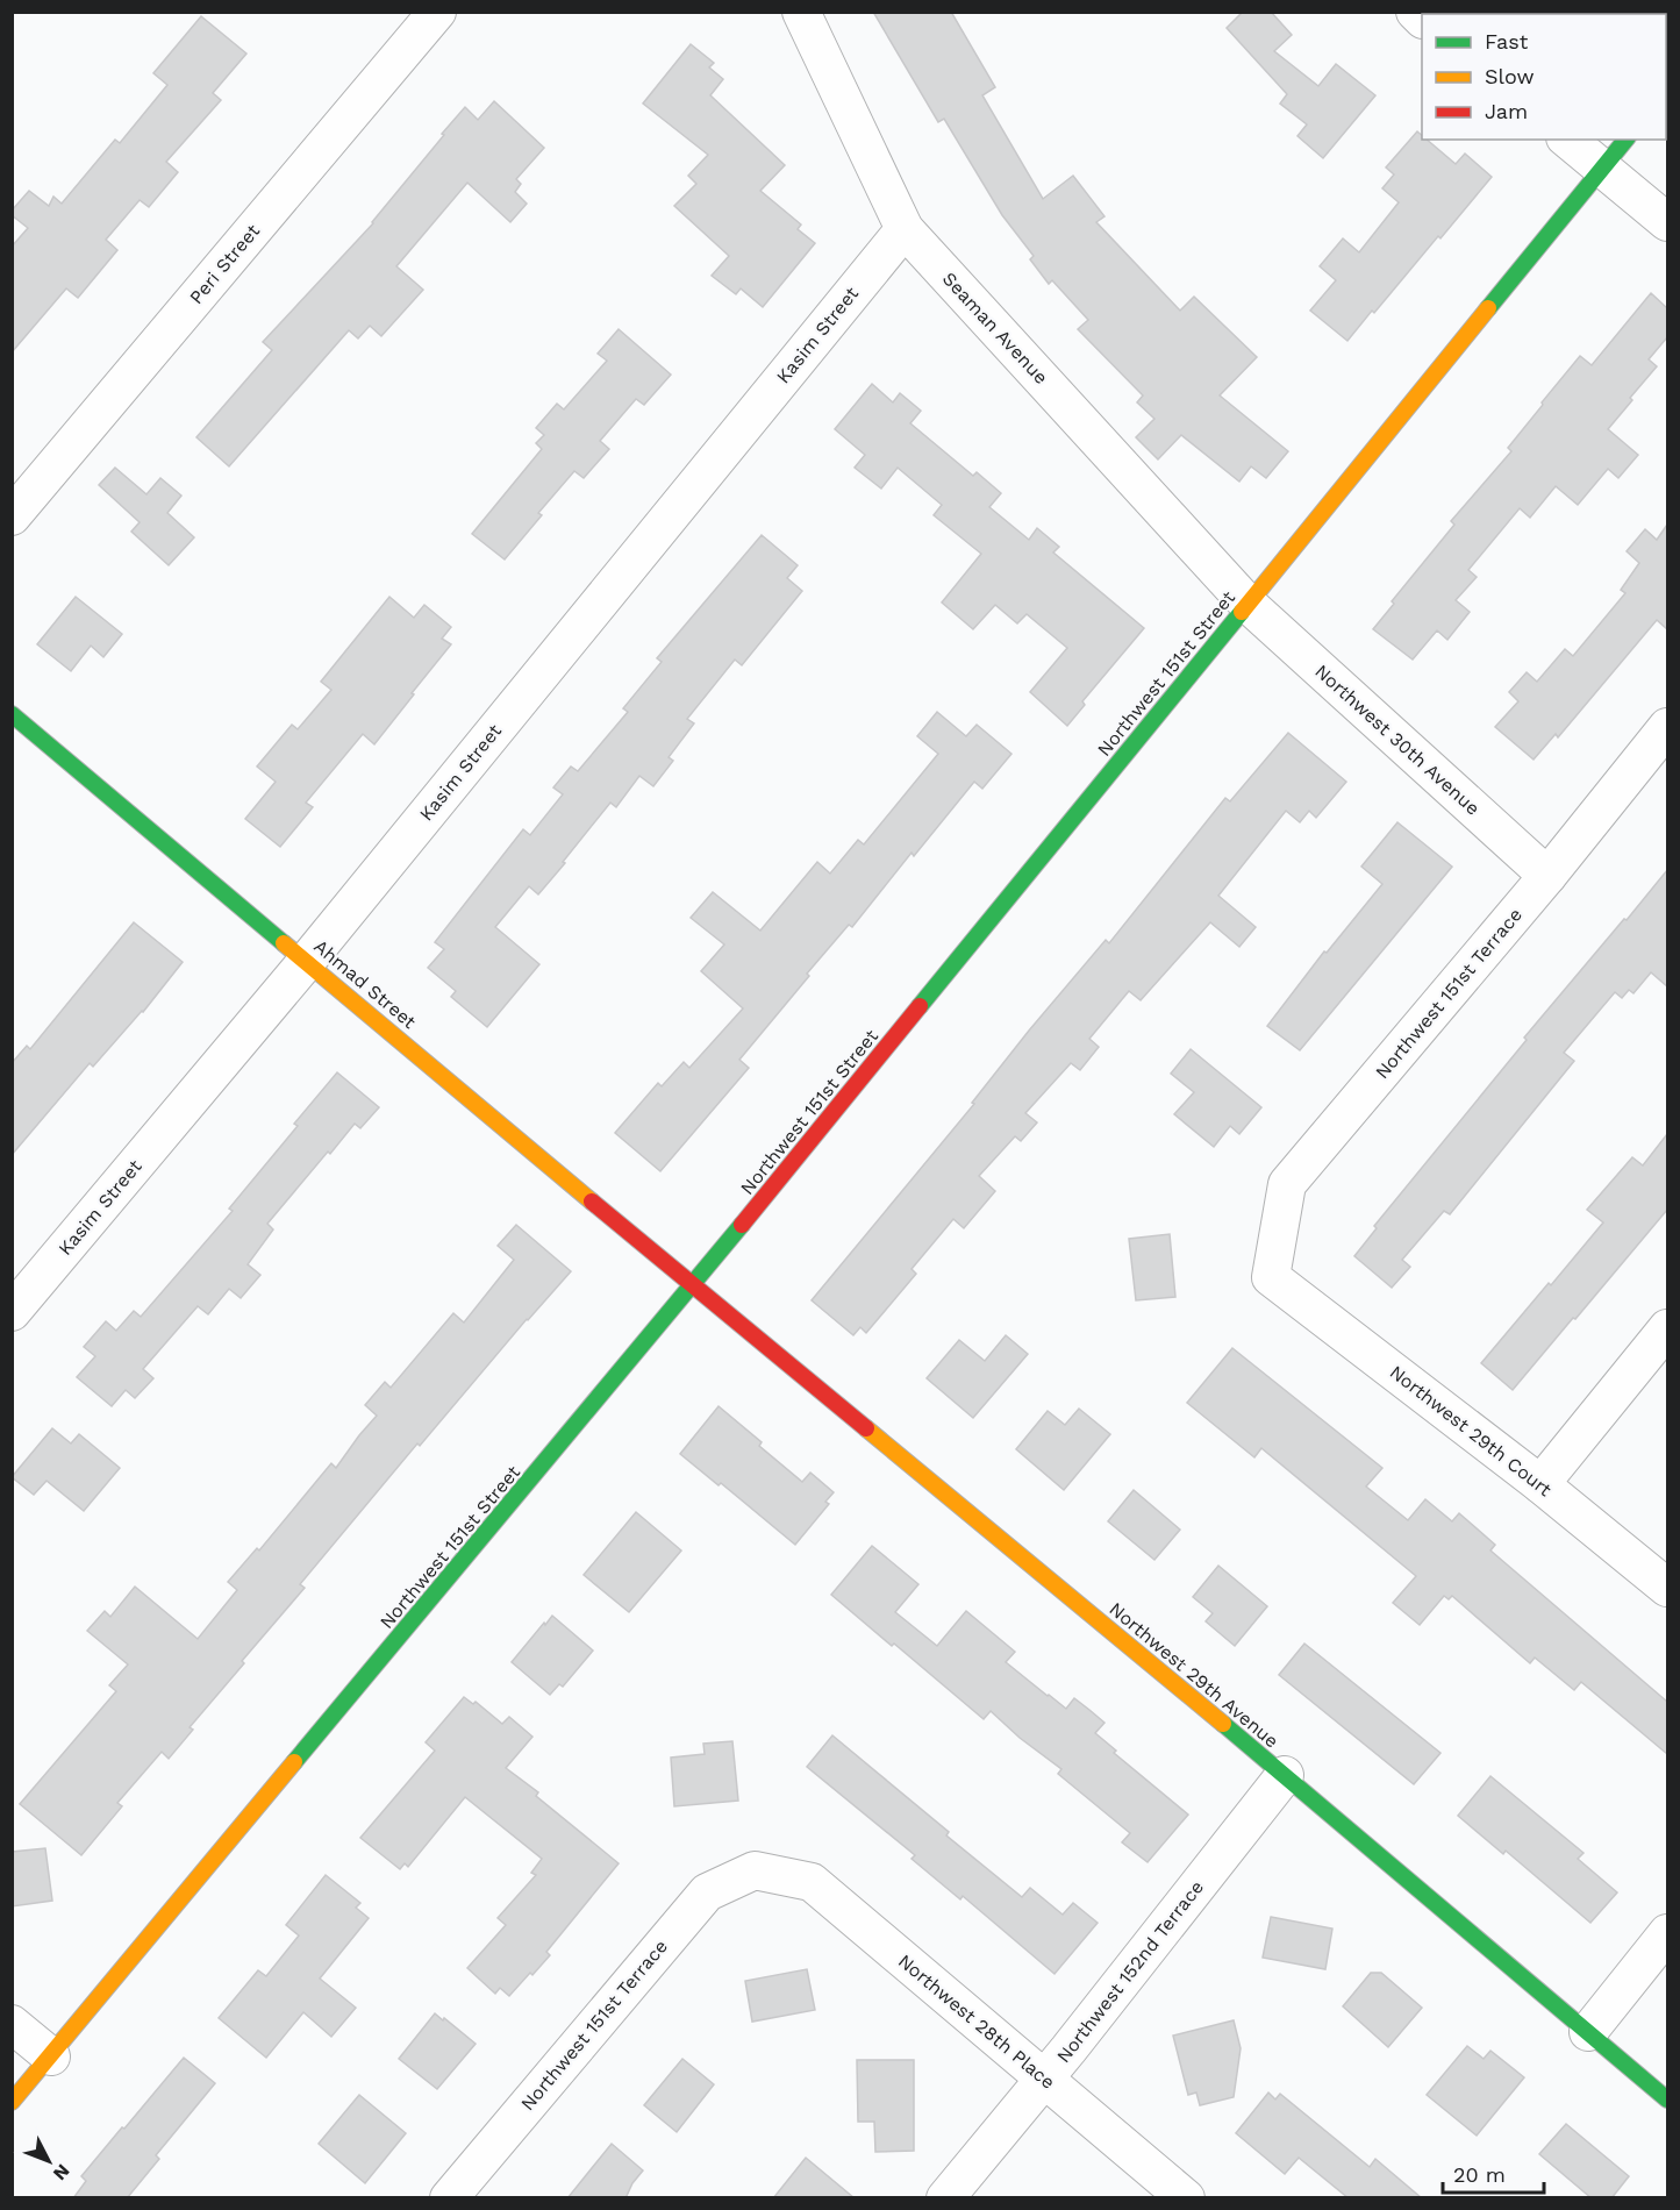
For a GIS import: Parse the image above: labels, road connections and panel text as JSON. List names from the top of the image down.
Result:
{
  "streets": {
    "street": [
      "Peri Street",
      "Seaman Avenue",
      "Kasim Street",
      "Northwest 151st Street",
      "Northwest 30th Avenue",
      "Ahmad Street",
      "Northwest 151st Terrace",
      "Northwest 29th Court",
      "Northwest 29th Avenue",
      "Northwest 152nd Terrace",
      "Northwest 28th Place"
    ]
  },
  "crossings": [
    ["Seaman Avenue", "Kasim Street"],
    ["Seaman Avenue", "Northwest 151st Street"],
    ["Seaman Avenue", "Northwest 30th Avenue"],
    ["Kasim Street", "Ahmad Street"],
    ["Northwest 151st Street", "Northwest 30th Avenue"],
    ["Northwest 151st Street", "Ahmad Street"],
    ["Northwest 151st Street", "Northwest 29th Avenue"],
    ["Northwest 30th Avenue", "Northwest 151st Terrace"],
    ["Ahmad Street", "Northwest 29th Avenue"],
    ["Northwest 151st Terrace", "Northwest 29th Court"],
    ["Northwest 151st Terrace", "Northwest 28th Place"],
    ["Northwest 29th Avenue", "Northwest 152nd Terrace"],
    ["Northwest 152nd Terrace", "Northwest 28th Place"]
  ],
  "legend": ["Fast", "Slow", "Jam"],
  "scale_bar": "20 m",
  "north": "bottom right"
}
